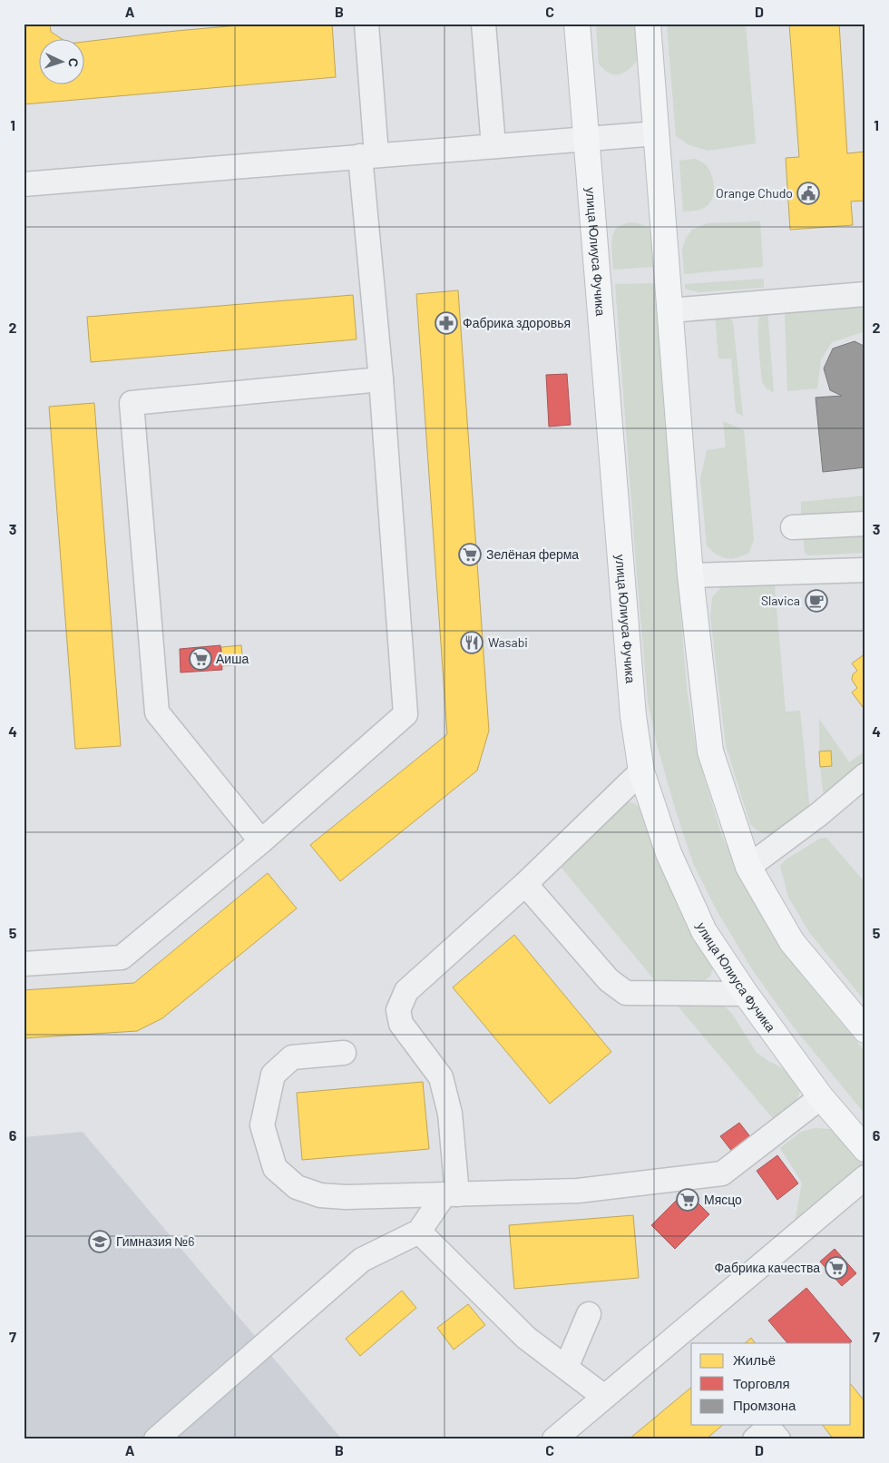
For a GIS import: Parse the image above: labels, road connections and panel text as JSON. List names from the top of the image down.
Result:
{
  "streets": {
    "main road": ["улица Юлиуса Фучика"]
  },
  "places": {
    "public building": ["Orange Chudo"],
    "pharmacy": ["Фабрика здоровья"],
    "supermarket": [
      "Зелёная ферма",
      "Аиша",
      "Мясцо",
      "Фабрика качества"
    ],
    "cafe": ["Slavica"],
    "restaurant": ["Wasabi"],
    "school or university": ["Гимназия №6"]
  },
  "legend": ["Жильё", "Торговля", "Промзона"],
  "north": "right",
  "grid": {
    "columns": [
      "A",
      "B",
      "C",
      "D"
    ],
    "rows": [
      "1",
      "2",
      "3",
      "4",
      "5",
      "6",
      "7"
    ]
  }
}
